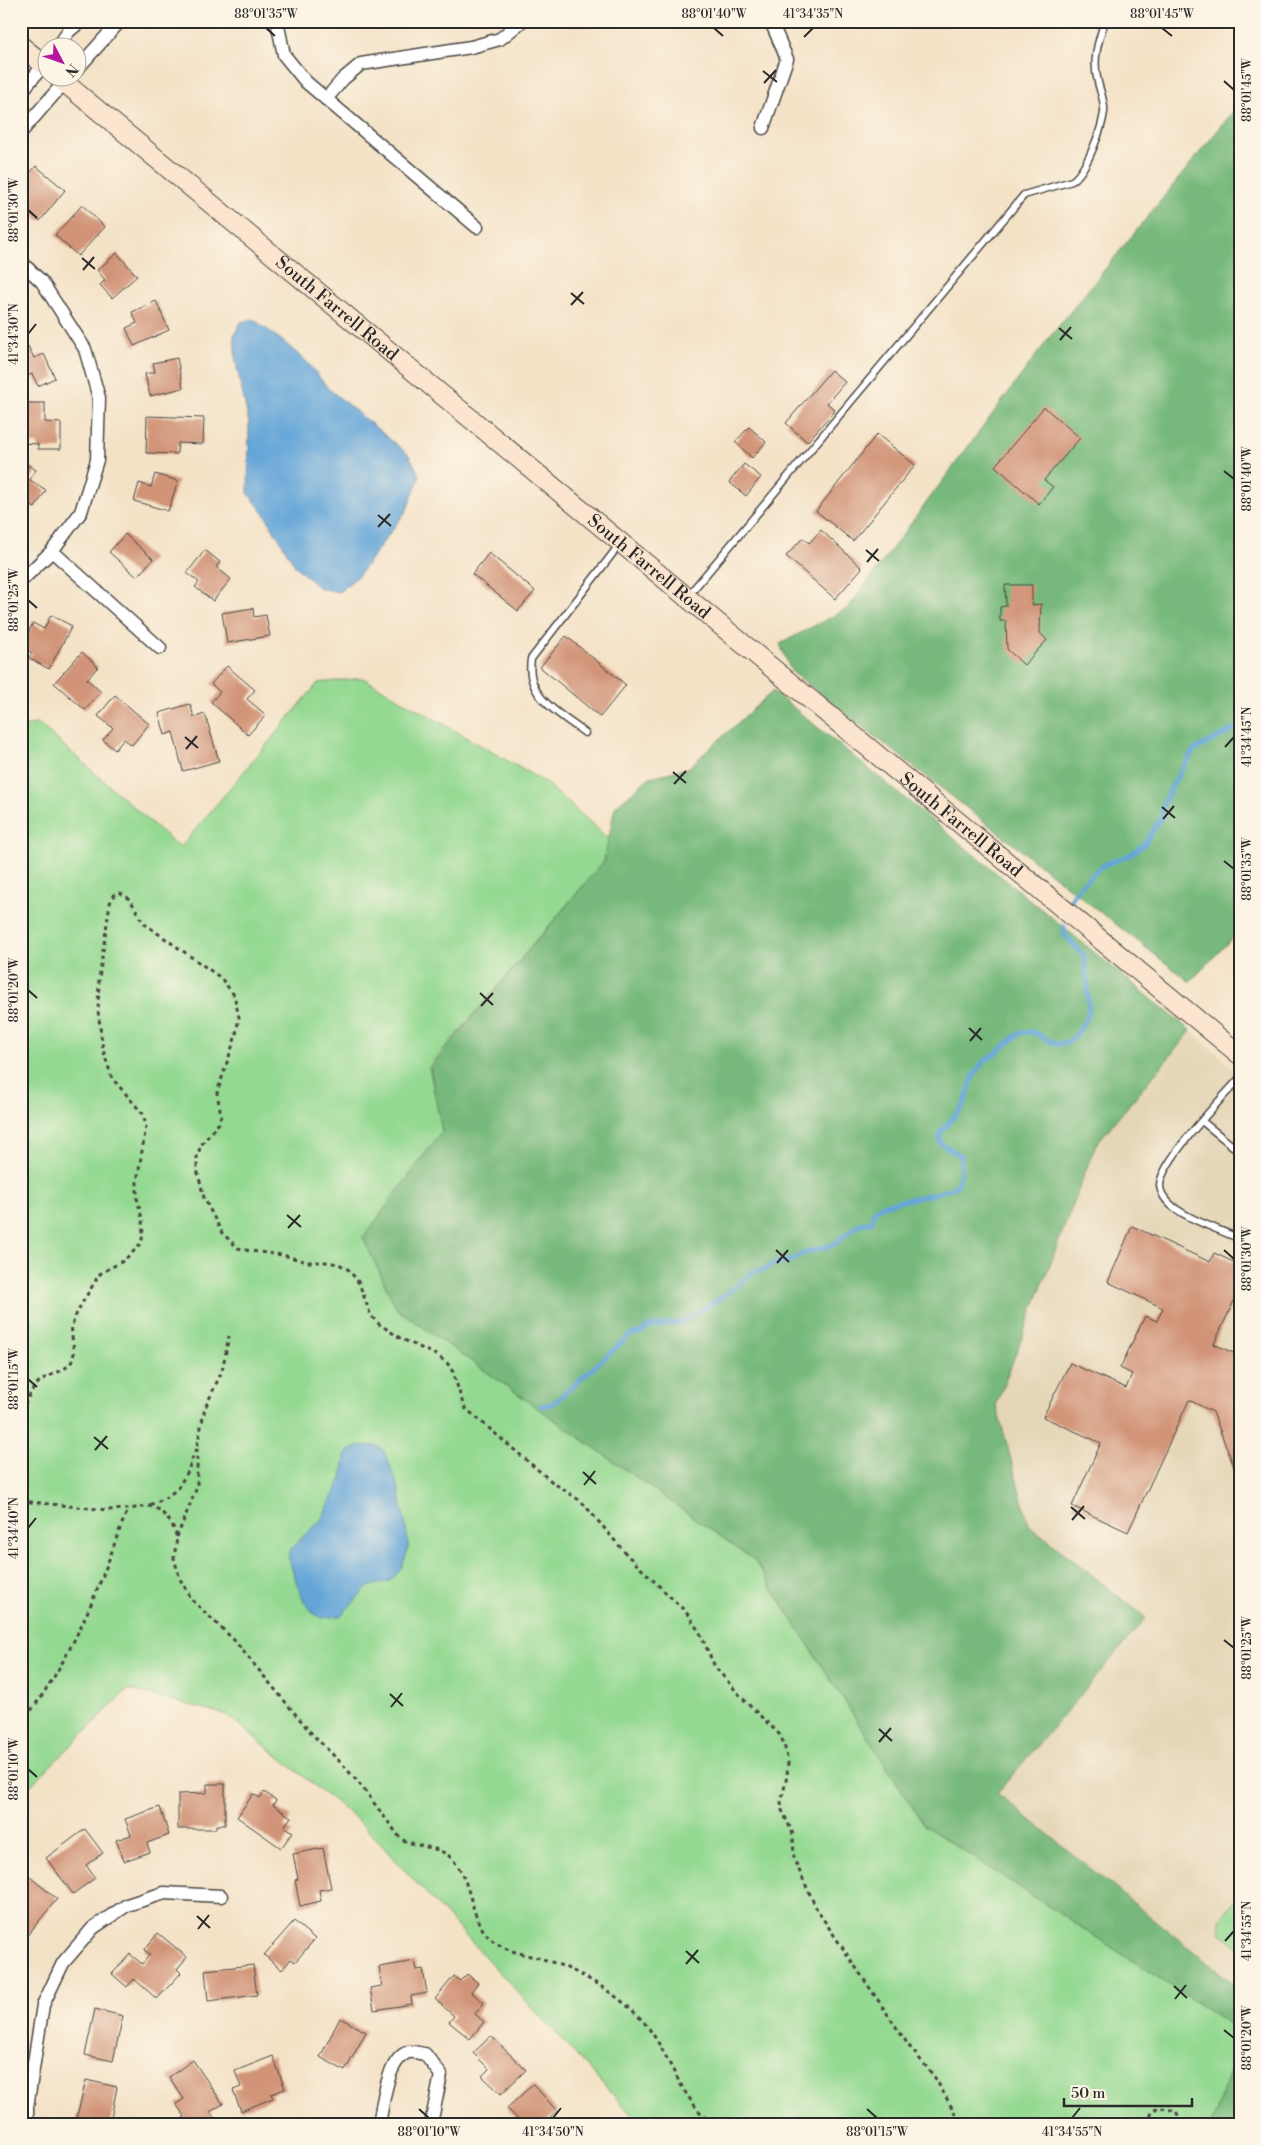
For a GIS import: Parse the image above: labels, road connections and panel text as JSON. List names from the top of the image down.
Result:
{
  "streets": {
    "street": ["South Farrell Road"]
  },
  "scale_bar": "50 m",
  "north": "bottom right",
  "coordinates": [
    "88°01'35\"W",
    "88°01'40\"W",
    "41°34'35\"N",
    "88°01'45\"W",
    "88°01'30\"W",
    "41°34'30\"N",
    "88°01'25\"W",
    "41°34'45\"N",
    "88°01'20\"W",
    "88°01'15\"W",
    "41°34'40\"N",
    "88°01'10\"W",
    "41°34'55\"N",
    "41°34'50\"N"
  ]
}
